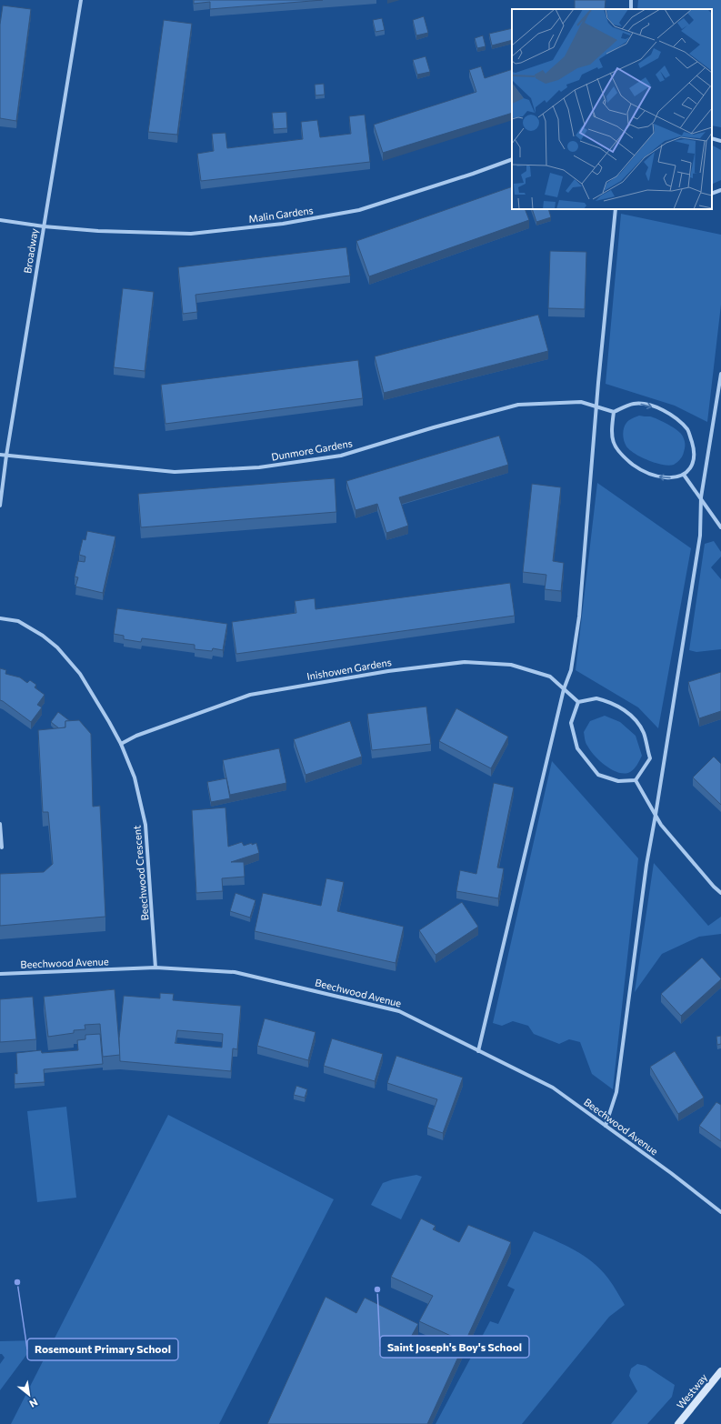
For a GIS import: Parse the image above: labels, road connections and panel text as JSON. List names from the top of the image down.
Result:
{
  "streets": {
    "street": [
      "Malin Gardens",
      "Broadway",
      "Dunmore Gardens",
      "Inishowen Gardens",
      "Beechwood Crescent",
      "Beechwood Avenue",
      "Westway"
    ]
  },
  "crossings": [
    ["Malin Gardens", "Broadway"],
    ["Broadway", "Dunmore Gardens"],
    ["Inishowen Gardens", "Beechwood Crescent"],
    ["Beechwood Crescent", "Beechwood Avenue"]
  ],
  "places": ["Rosemount Primary School", "Saint Joseph's Boy's School"],
  "north": "bottom right"
}
